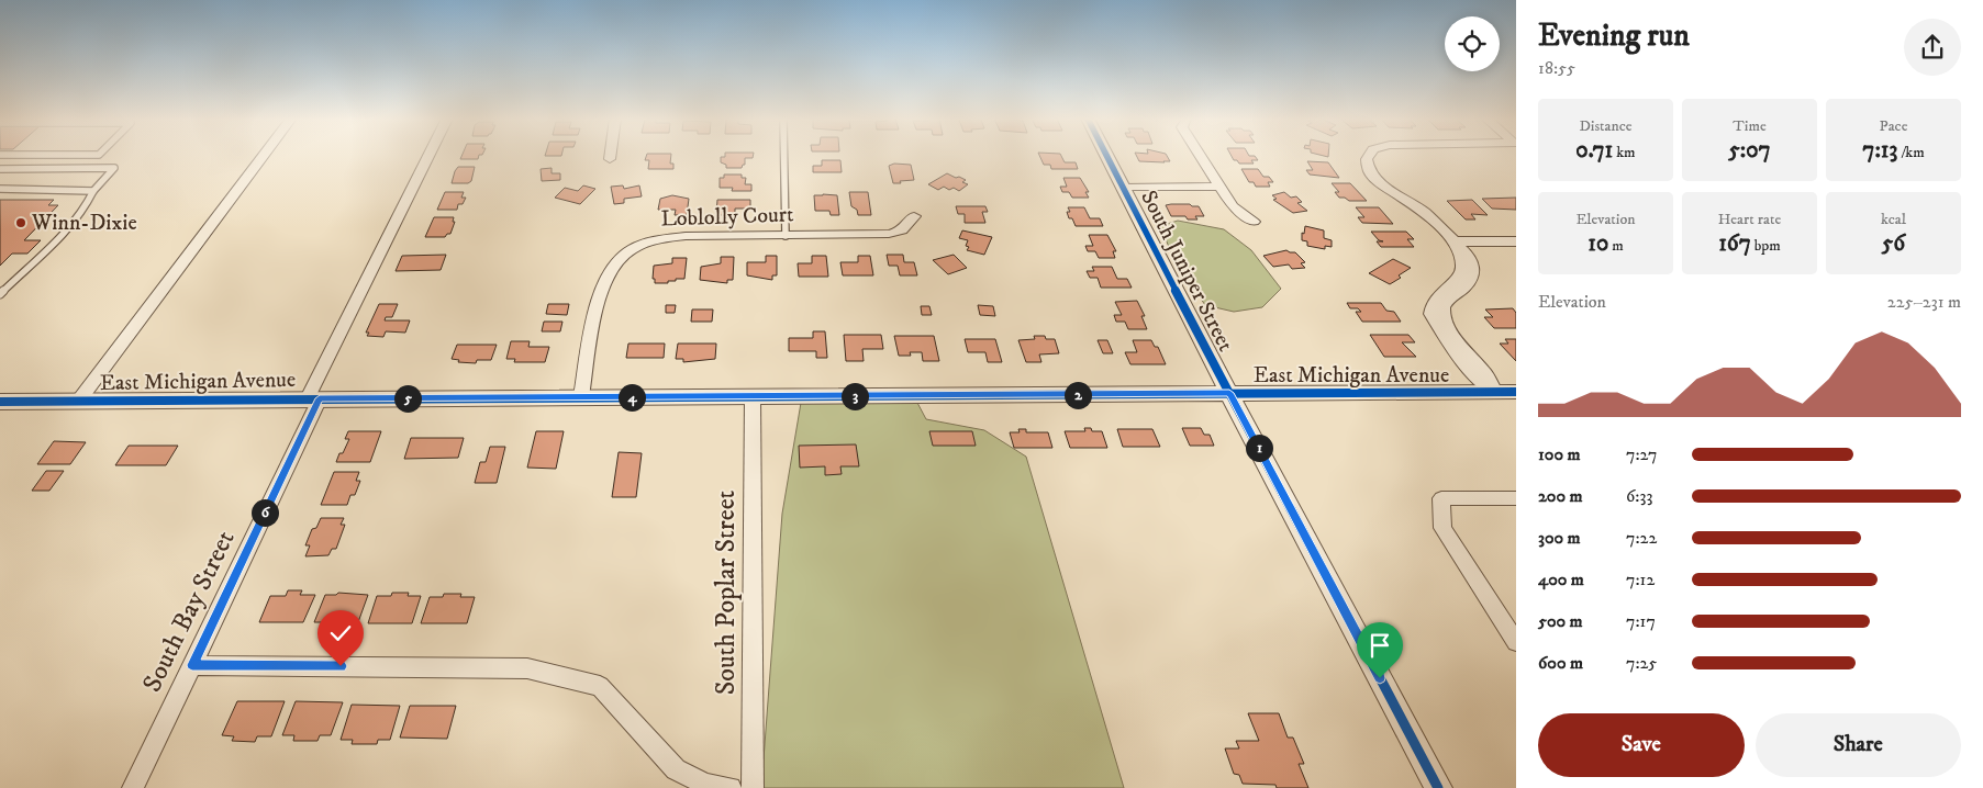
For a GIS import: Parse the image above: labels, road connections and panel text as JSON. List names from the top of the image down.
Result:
{
  "streets": {
    "street": [
      "Loblolly Court",
      "South Juniper Street",
      "East Michigan Avenue",
      "South Poplar Street",
      "South Bay Street"
    ]
  },
  "crossings": [
    ["Loblolly Court", "East Michigan Avenue"],
    ["South Juniper Street", "East Michigan Avenue"],
    ["East Michigan Avenue", "South Poplar Street"],
    ["East Michigan Avenue", "South Bay Street"]
  ],
  "places": ["Winn-Dixie"],
  "page": {
    "heading": ["Evening run", "18:55"],
    "stats": [
      ["Distance", "0.71 km"],
      ["Time", "5:07"],
      ["Pace", "7:13 /km"],
      ["Elevation", "10 m"],
      ["Heart rate", "167 bpm"],
      ["kcal", "56"]
    ],
    "chart": ["Elevation", "225–231 m"],
    "pins": [
      "2",
      "3",
      "4",
      "5",
      "1",
      "6"
    ],
    "list": [
      {
        "name": "100 m",
        "note": "7:27"
      },
      {
        "name": "200 m",
        "note": "6:33"
      },
      {
        "name": "300 m",
        "note": "7:22"
      },
      {
        "name": "400 m",
        "note": "7:12"
      },
      {
        "name": "500 m",
        "note": "7:17"
      },
      {
        "name": "600 m",
        "note": "7:25"
      }
    ],
    "buttons": ["Save", "Share"]
  }
}
